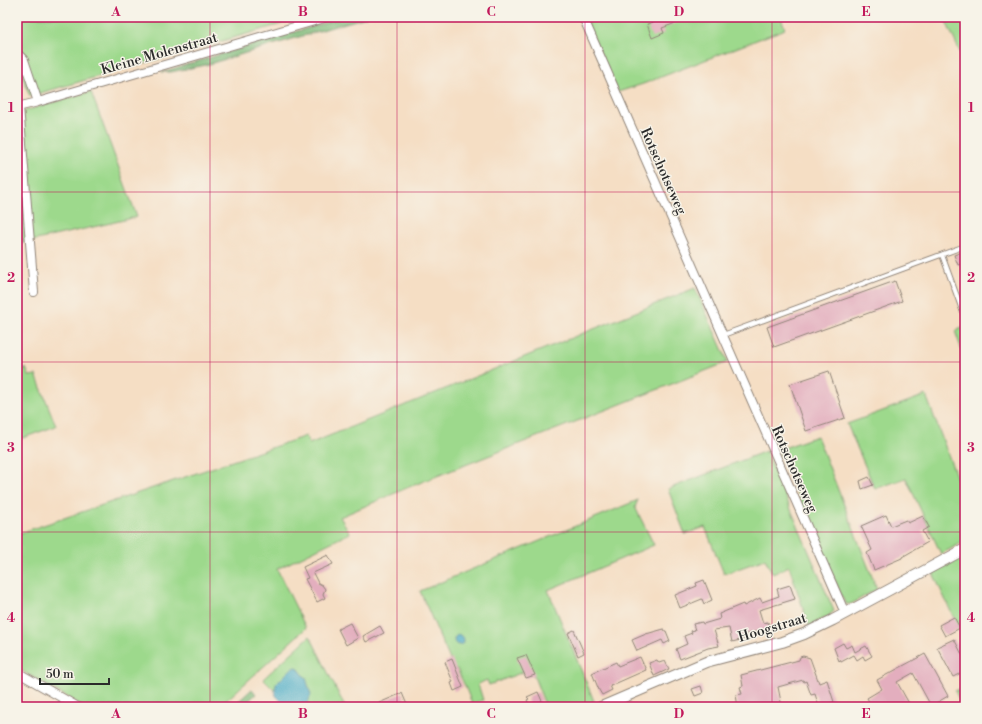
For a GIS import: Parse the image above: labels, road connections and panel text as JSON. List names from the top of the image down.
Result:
{
  "streets": {
    "street": ["Kleine Molenstraat", "Rotschotseweg", "Hoogstraat"]
  },
  "crossings": [
    ["Rotschotseweg", "Hoogstraat"]
  ],
  "scale_bar": "50 m",
  "grid": {
    "columns": [
      "A",
      "B",
      "C",
      "D",
      "E"
    ],
    "rows": [
      "1",
      "2",
      "3",
      "4"
    ]
  }
}
